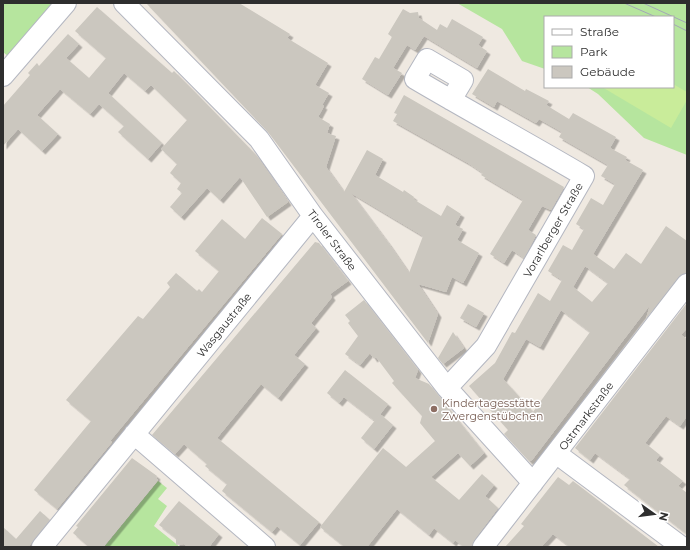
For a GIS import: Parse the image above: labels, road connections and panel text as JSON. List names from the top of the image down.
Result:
{
  "streets": {
    "street": [
      "Vorarlberger Straße",
      "Tiroler Straße",
      "Wasgaustraße",
      "Ostmarkstraße"
    ]
  },
  "crossings": [
    ["Vorarlberger Straße", "Tiroler Straße"],
    ["Tiroler Straße", "Wasgaustraße"],
    ["Tiroler Straße", "Ostmarkstraße"]
  ],
  "places": ["Kindertagesstätte Zwergenstübchen"],
  "legend": ["Straße", "Park", "Gebäude"],
  "north": "right"
}
